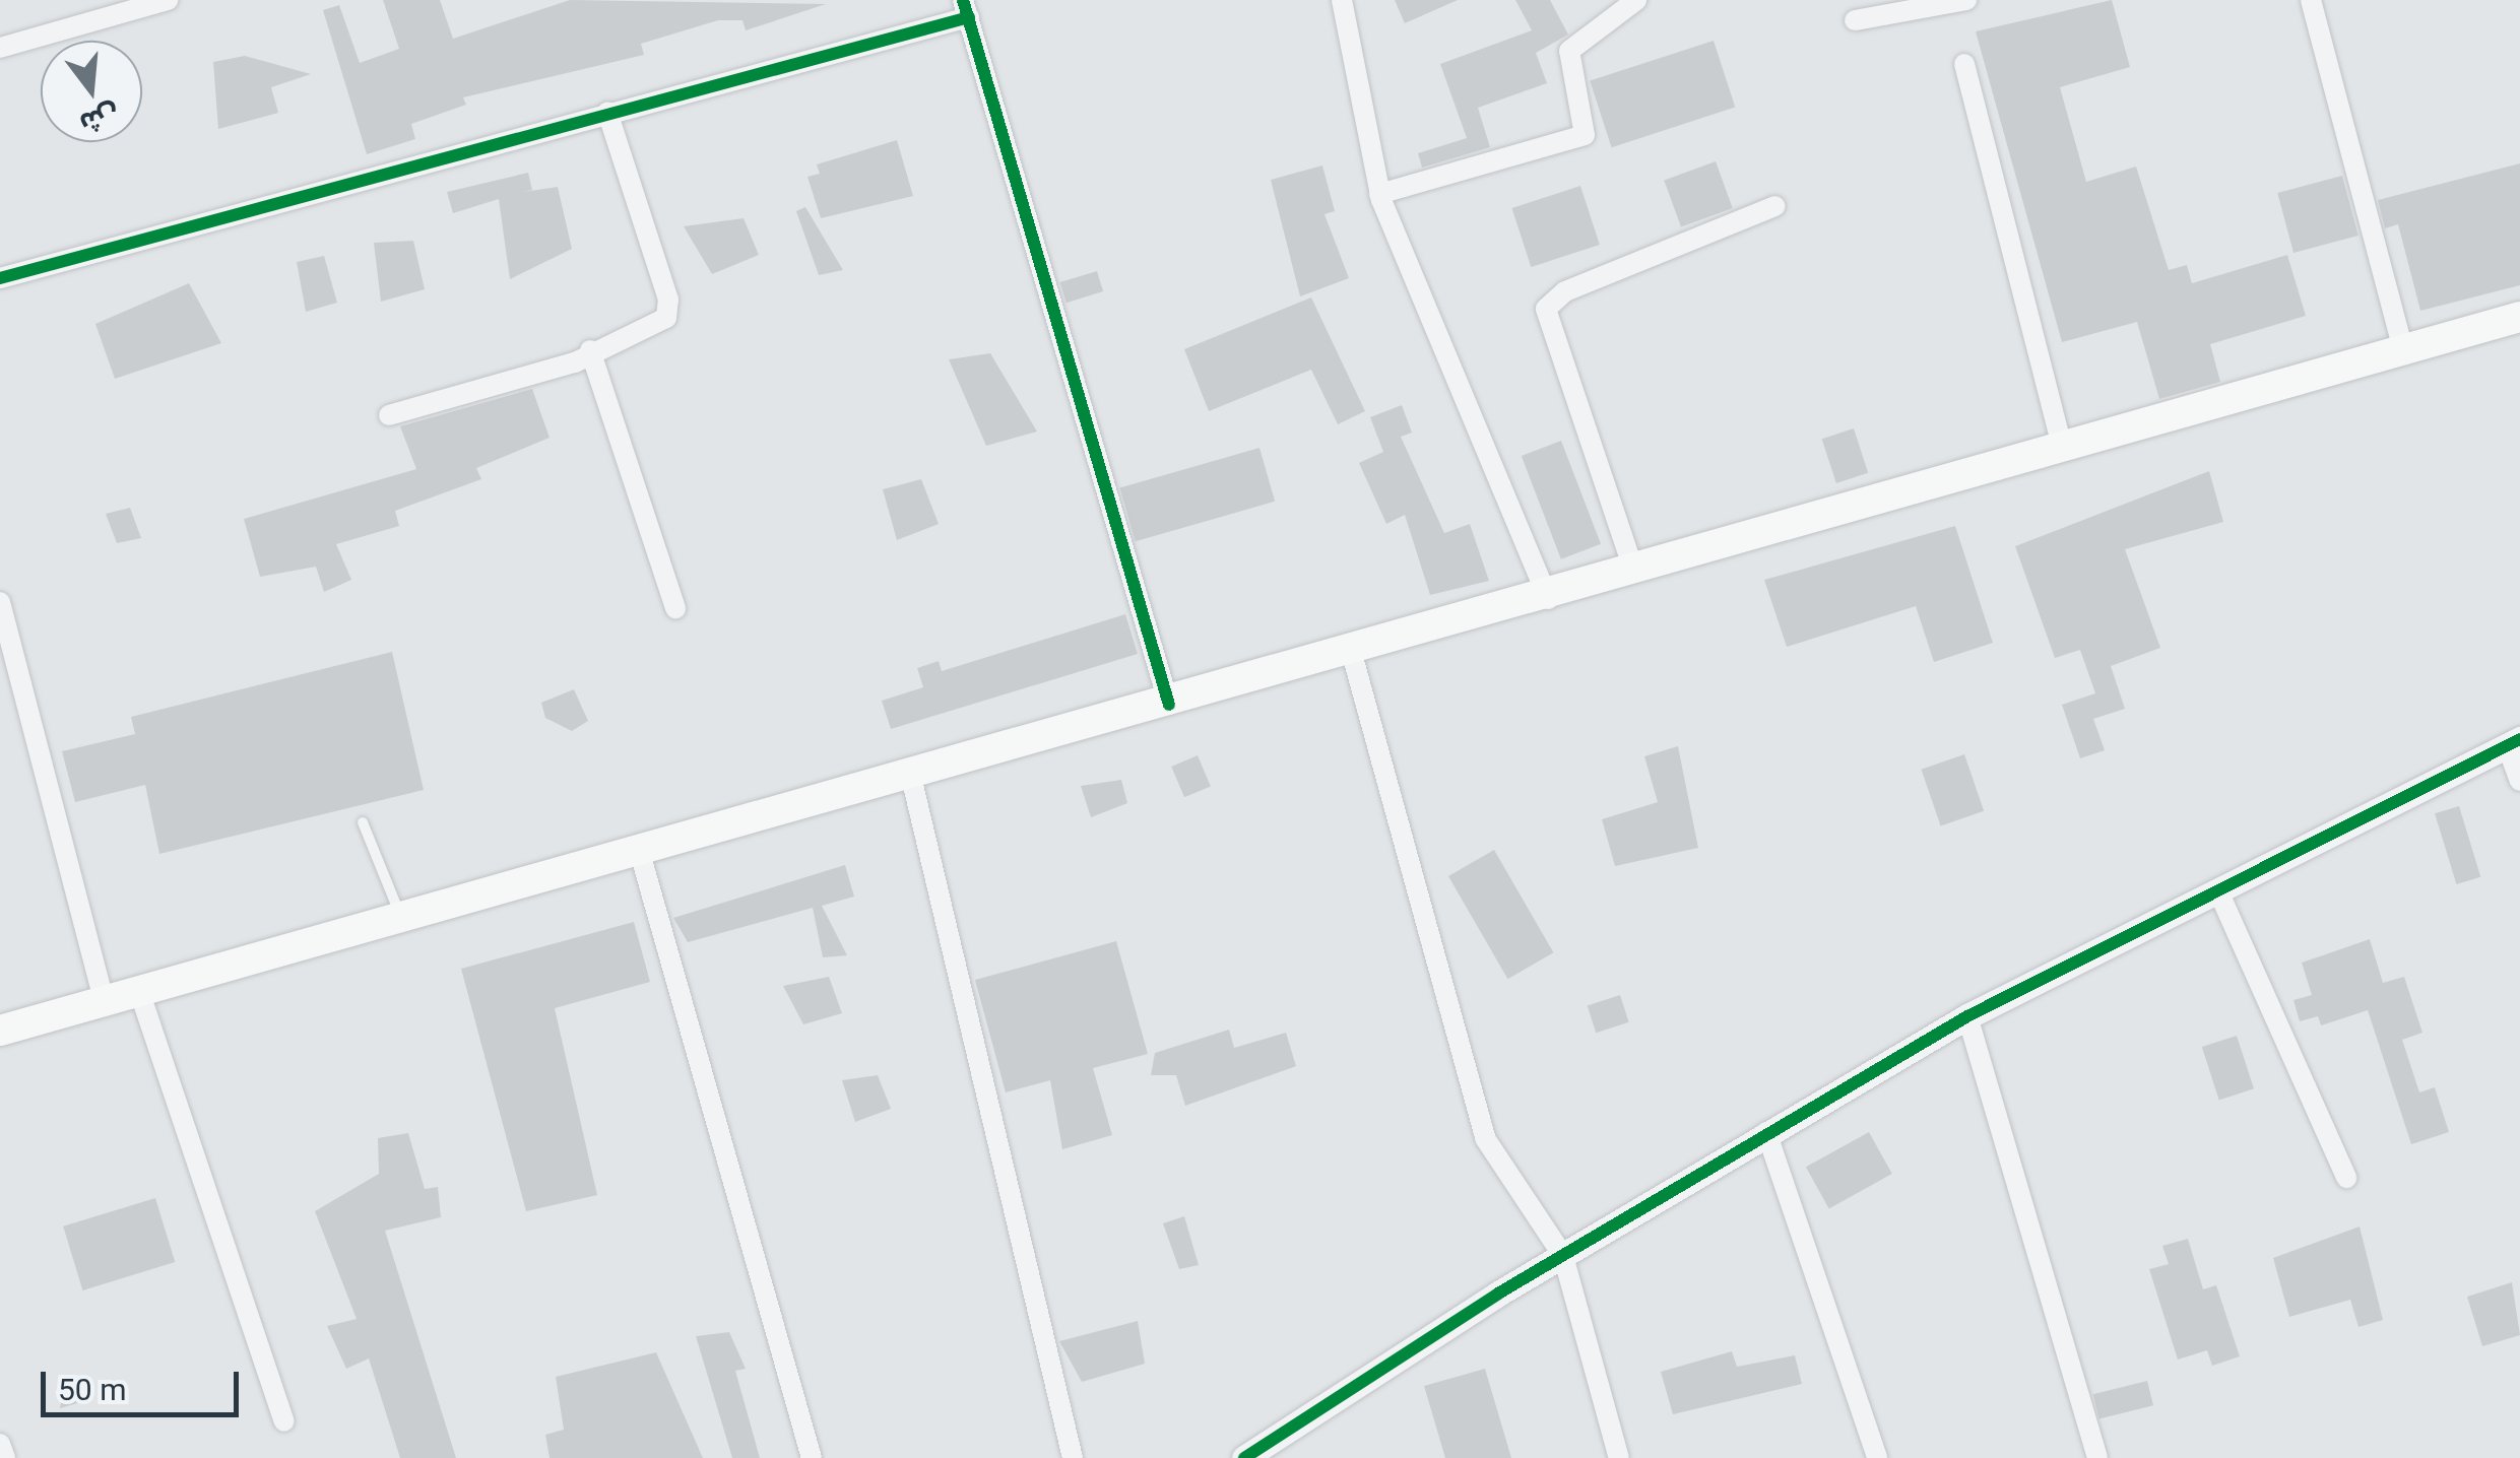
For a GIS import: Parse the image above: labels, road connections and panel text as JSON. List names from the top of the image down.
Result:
{
  "scale_bar": "50 m",
  "north": "bottom"
}
